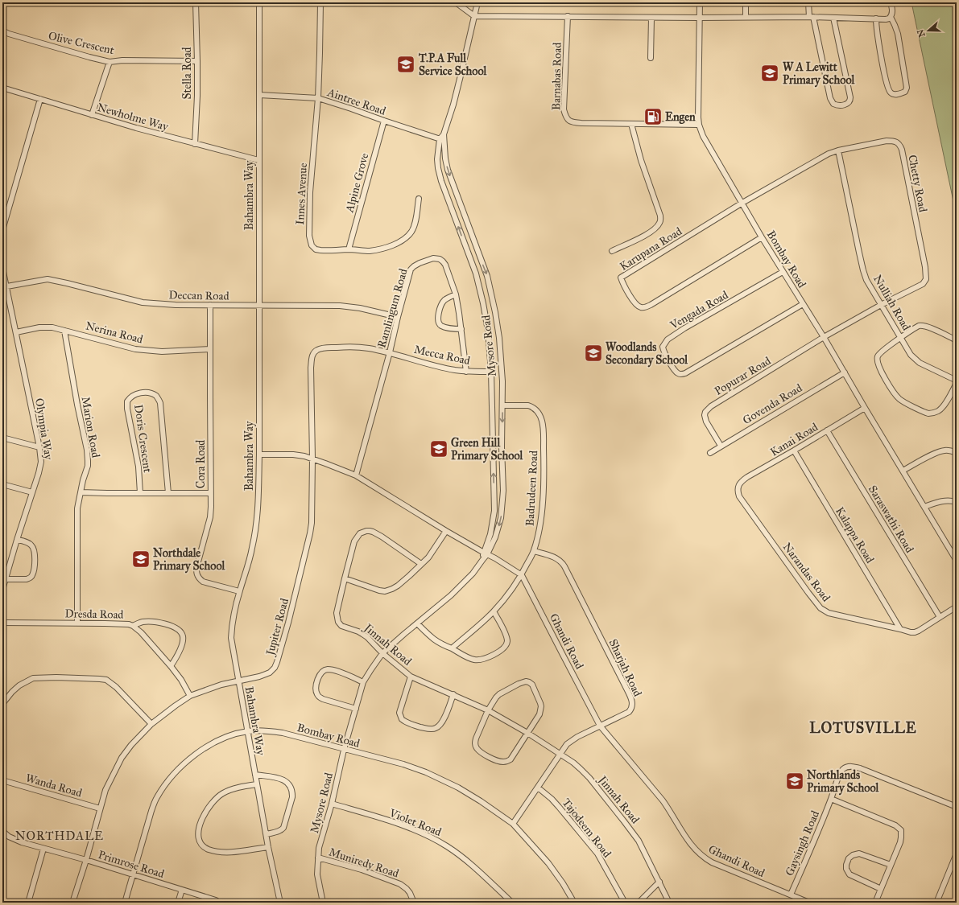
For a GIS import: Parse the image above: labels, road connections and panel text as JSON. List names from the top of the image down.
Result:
{
  "streets": {
    "street": [
      "Olive Crescent",
      "Stella Road",
      "Barnabas Road",
      "Aintree Road",
      "Newholme Way",
      "Alpine Grove",
      "Chetty Road",
      "Innes Avenue",
      "Bahambra Way",
      "Karupana Road",
      "Bombay Road",
      "Deccan Road",
      "Nulliah Road",
      "Ramlingum Road",
      "Vengada Road",
      "Nerina Road",
      "Mysore Road",
      "Mecca Road",
      "Popurar Road",
      "Govenda Road",
      "Marion Road",
      "Olympia Way",
      "Doris Crescent",
      "Kanai Road",
      "Cora Road",
      "Badrudeen Road",
      "Saraswathi Road",
      "Kalappa Road",
      "Narandas Road",
      "Dresda Road",
      "Jupiter Road",
      "Ghandi Road",
      "Jinnah Road",
      "Sharjah Road",
      "Wanda Road",
      "Violet Road",
      "Tajodeem Road",
      "Gaysingh Road",
      "Muniredy Road",
      "Primrose Road"
    ]
  },
  "crossings": [
    ["Olive Crescent", "Stella Road"],
    ["Stella Road", "Newholme Way"],
    ["Barnabas Road", "Bombay Road"],
    ["Aintree Road", "Alpine Grove"],
    ["Aintree Road", "Innes Avenue"],
    ["Aintree Road", "Bahambra Way"],
    ["Aintree Road", "Mysore Road"],
    ["Newholme Way", "Bahambra Way"],
    ["Alpine Grove", "Innes Avenue"],
    ["Chetty Road", "Karupana Road"],
    ["Chetty Road", "Bombay Road"],
    ["Chetty Road", "Nulliah Road"],
    ["Chetty Road", "Popurar Road"],
    ["Bahambra Way", "Bombay Road"],
    ["Bahambra Way", "Deccan Road"],
    ["Bahambra Way", "Cora Road"],
    ["Bahambra Way", "Jupiter Road"],
    ["Karupana Road", "Bombay Road"],
    ["Bombay Road", "Vengada Road"],
    ["Bombay Road", "Mysore Road"],
    ["Bombay Road", "Popurar Road"],
    ["Bombay Road", "Govenda Road"],
    ["Bombay Road", "Kanai Road"],
    ["Bombay Road", "Sharjah Road"],
    ["Bombay Road", "Primrose Road"],
    ["Deccan Road", "Ramlingum Road"],
    ["Deccan Road", "Olympia Way"],
    ["Deccan Road", "Cora Road"],
    ["Ramlingum Road", "Mecca Road"],
    ["Ramlingum Road", "Jupiter Road"],
    ["Nerina Road", "Marion Road"],
    ["Nerina Road", "Olympia Way"],
    ["Nerina Road", "Cora Road"],
    ["Mysore Road", "Mecca Road"],
    ["Mysore Road", "Badrudeen Road"],
    ["Mysore Road", "Jinnah Road"],
    ["Mysore Road", "Violet Road"],
    ["Mysore Road", "Muniredy Road"],
    ["Mecca Road", "Jupiter Road"],
    ["Popurar Road", "Govenda Road"],
    ["Marion Road", "Dresda Road"],
    ["Kanai Road", "Saraswathi Road"],
    ["Kanai Road", "Kalappa Road"],
    ["Kanai Road", "Narandas Road"],
    ["Badrudeen Road", "Ghandi Road"],
    ["Badrudeen Road", "Sharjah Road"],
    ["Saraswathi Road", "Narandas Road"],
    ["Kalappa Road", "Narandas Road"],
    ["Dresda Road", "Jupiter Road"],
    ["Jupiter Road", "Wanda Road"],
    ["Jupiter Road", "Primrose Road"],
    ["Ghandi Road", "Sharjah Road"],
    ["Ghandi Road", "Gaysingh Road"],
    ["Jinnah Road", "Sharjah Road"],
    ["Sharjah Road", "Tajodeem Road"]
  ],
  "districts": ["LOTUSVILLE", "NORTHDALE"],
  "places": {
    "school or university": [
      "T.P.A Full Service School",
      "W A Lewitt Primary School",
      "Woodlands Secondary School",
      "Green Hill Primary School",
      "Northdale Primary School",
      "Northlands Primary School"
    ],
    "fuel station": ["Engen"]
  },
  "north": "left"
}
